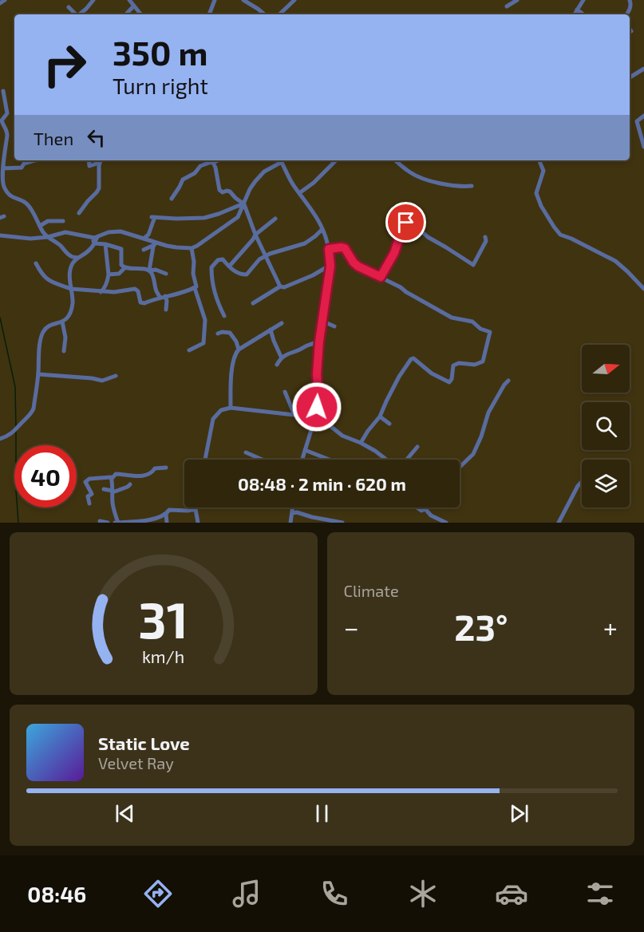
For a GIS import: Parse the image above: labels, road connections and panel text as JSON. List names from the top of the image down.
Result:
{
  "north": "right",
  "page": {
    "turn": ["350 m", "Turn right"],
    "then": "Then",
    "limit": "40",
    "trip": "08:48 · 2 min · 620 m",
    "tile": "Climate",
    "heat": ["−", "23°", "+"],
    "song": ["Static Love", "Velvet Ray"],
    "tabs": "08:46",
    "gauge": ["31", "km/h"]
  }
}
